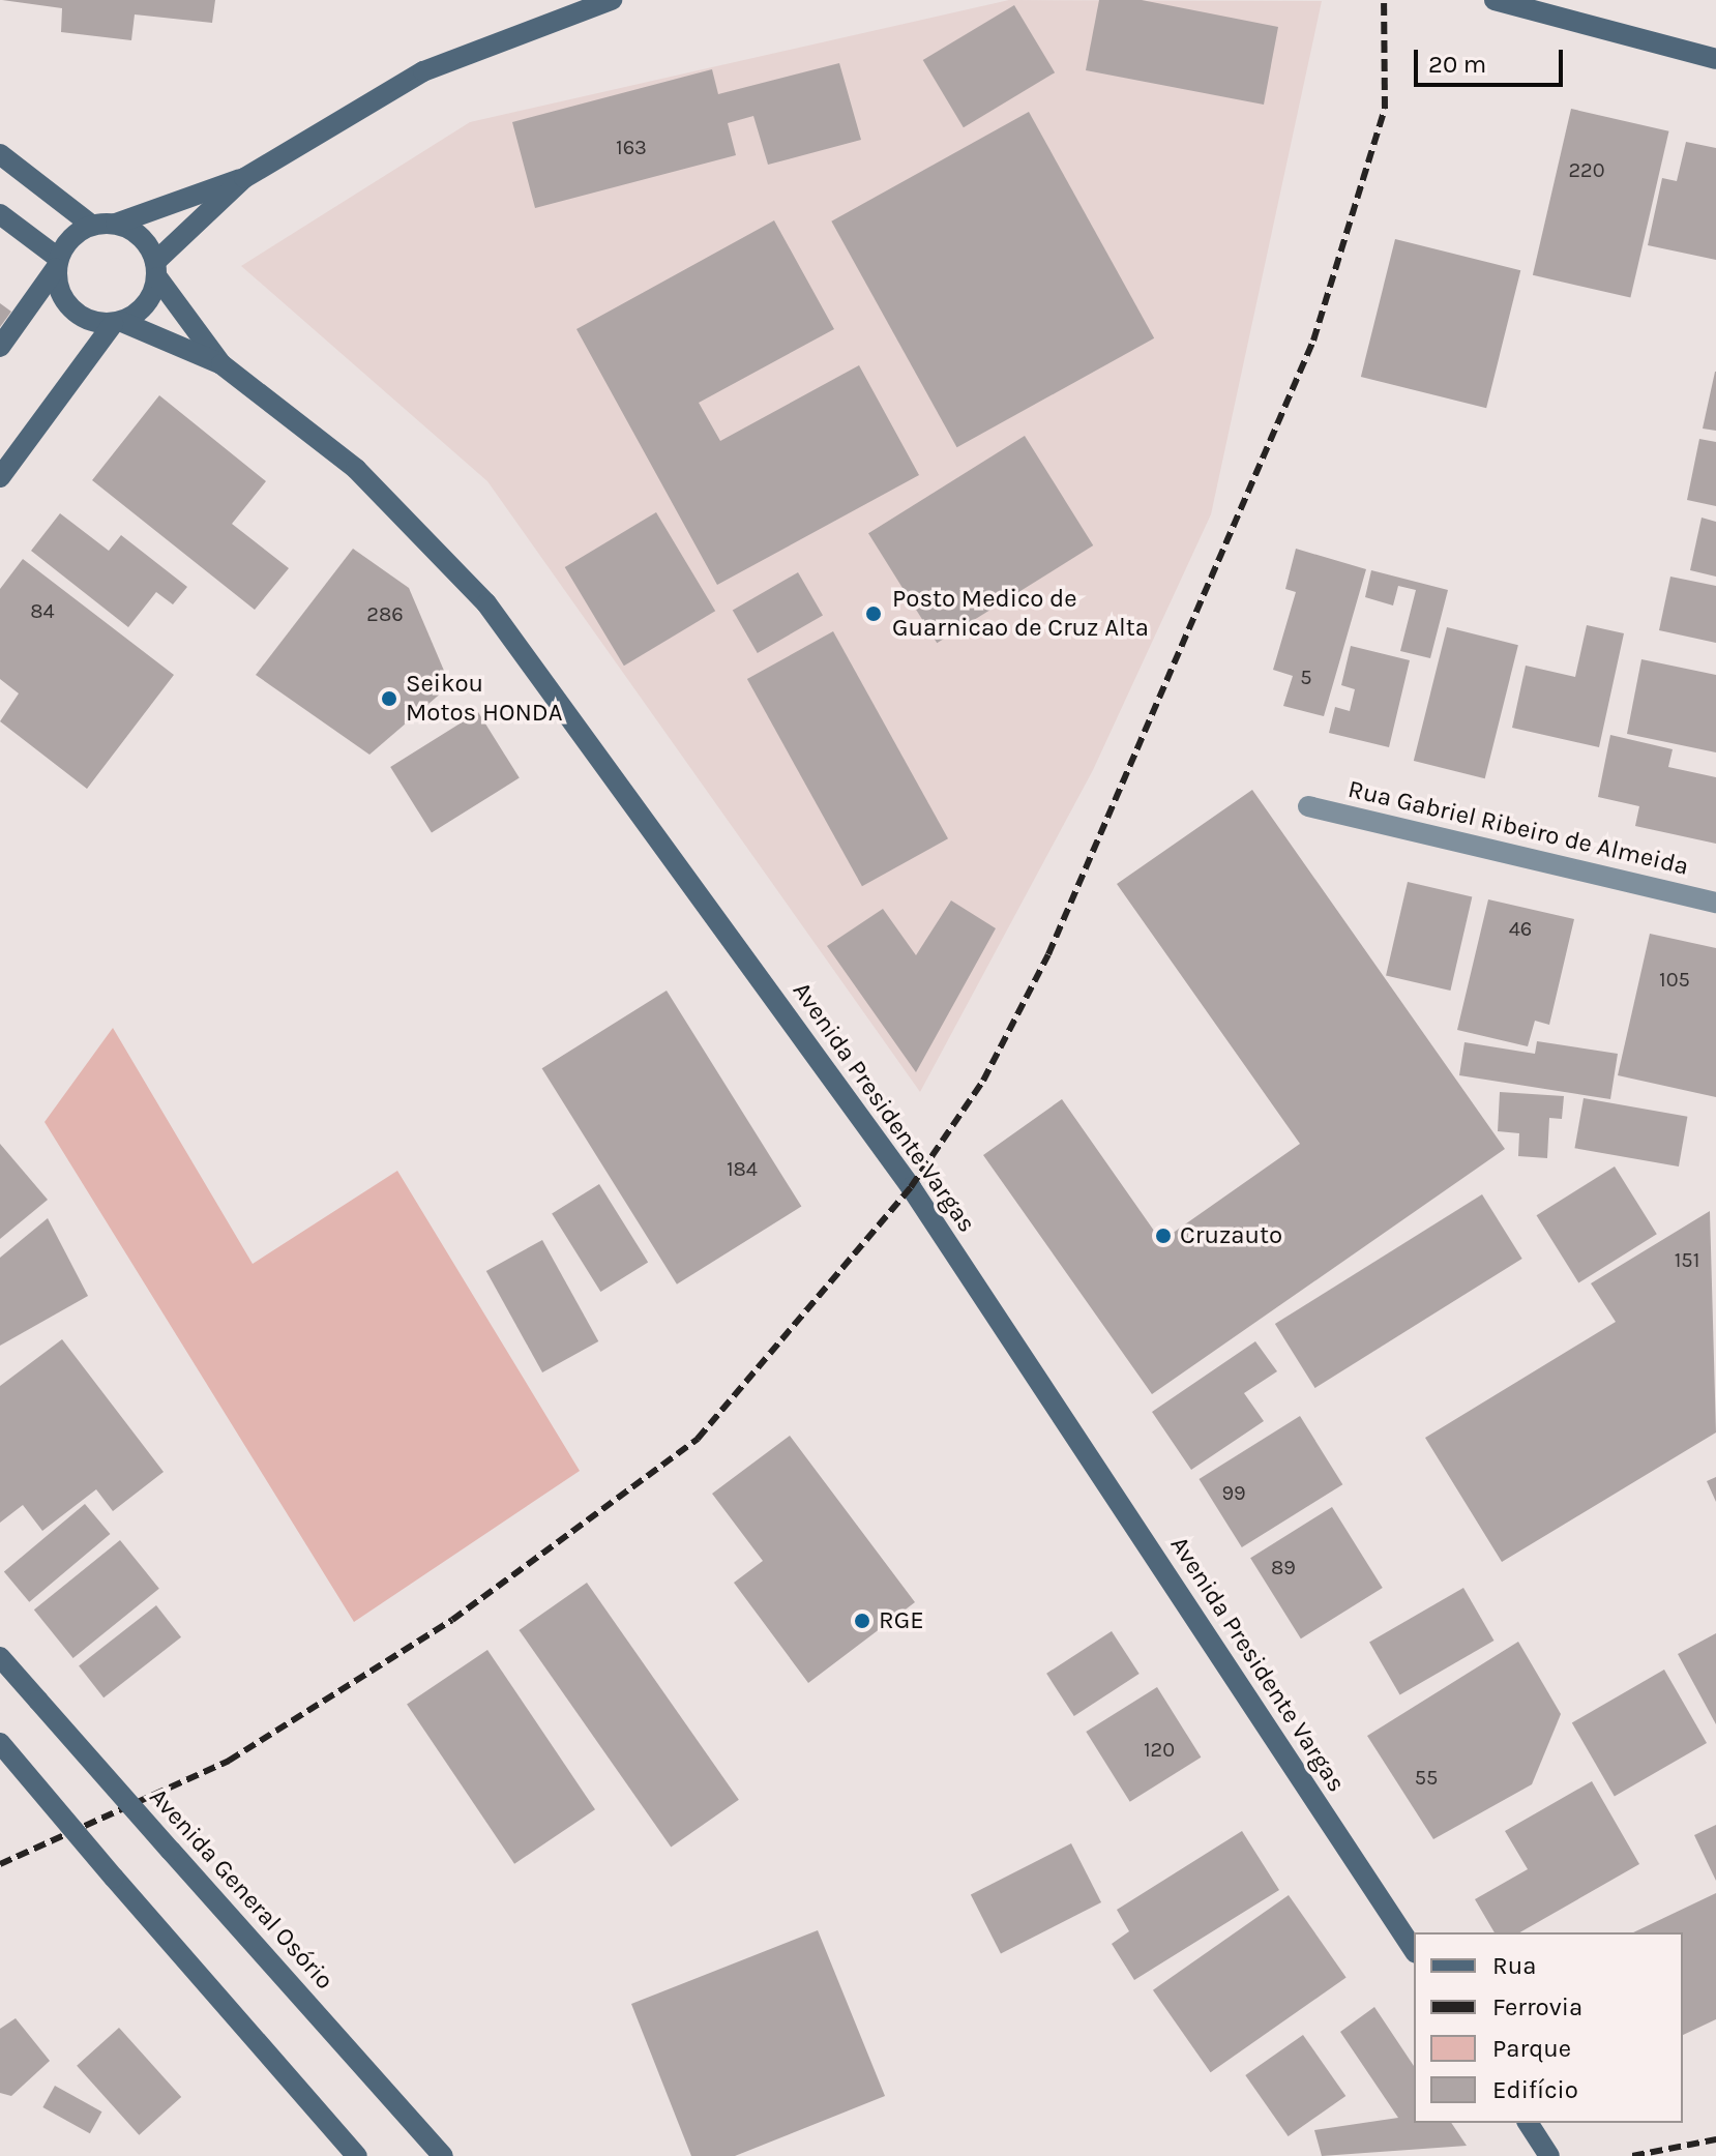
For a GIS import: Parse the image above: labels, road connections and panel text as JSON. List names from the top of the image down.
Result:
{
  "streets": {
    "main road": ["Avenida Presidente Vargas", "Avenida General Osório"],
    "street": ["Rua Gabriel Ribeiro de Almeida"]
  },
  "places": [
    "Posto Medico de Guarnicao de Cruz Alta",
    "Seikou Motos HONDA",
    "Cruzauto",
    "RGE"
  ],
  "house_numbers": [
    "163",
    "220",
    "84",
    "286",
    "5",
    "46",
    "105",
    "184",
    "151",
    "99",
    "89",
    "120",
    "55"
  ],
  "legend": [
    "Rua",
    "Ferrovia",
    "Parque",
    "Edifício"
  ],
  "scale_bar": "20 m"
}
